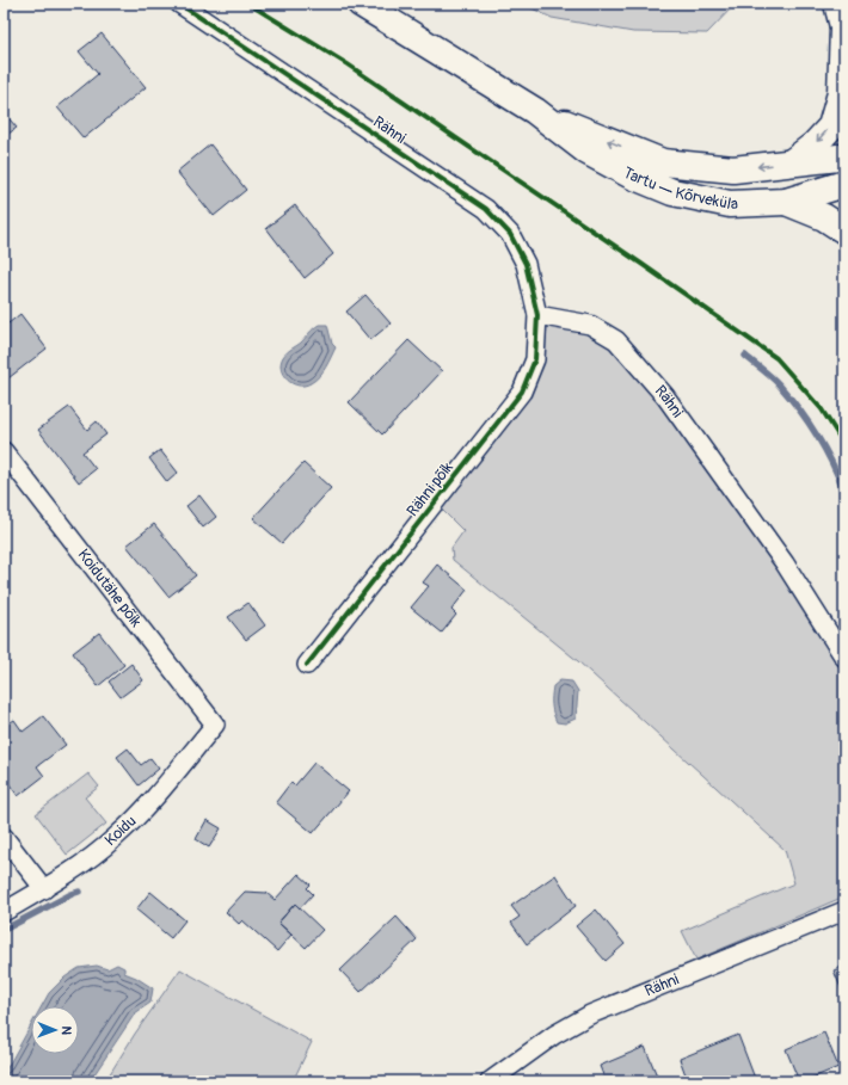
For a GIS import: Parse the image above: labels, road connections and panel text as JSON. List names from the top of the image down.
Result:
{
  "streets": {
    "main road": ["Tartu — Kõrveküla"],
    "street": [
      "Rähni",
      "Rähni põik",
      "Koidutähe põik",
      "Koidu"
    ]
  },
  "crossings": [
    ["Rähni", "Rähni põik"],
    ["Koidutähe põik", "Koidu"]
  ],
  "north": "right"
}
